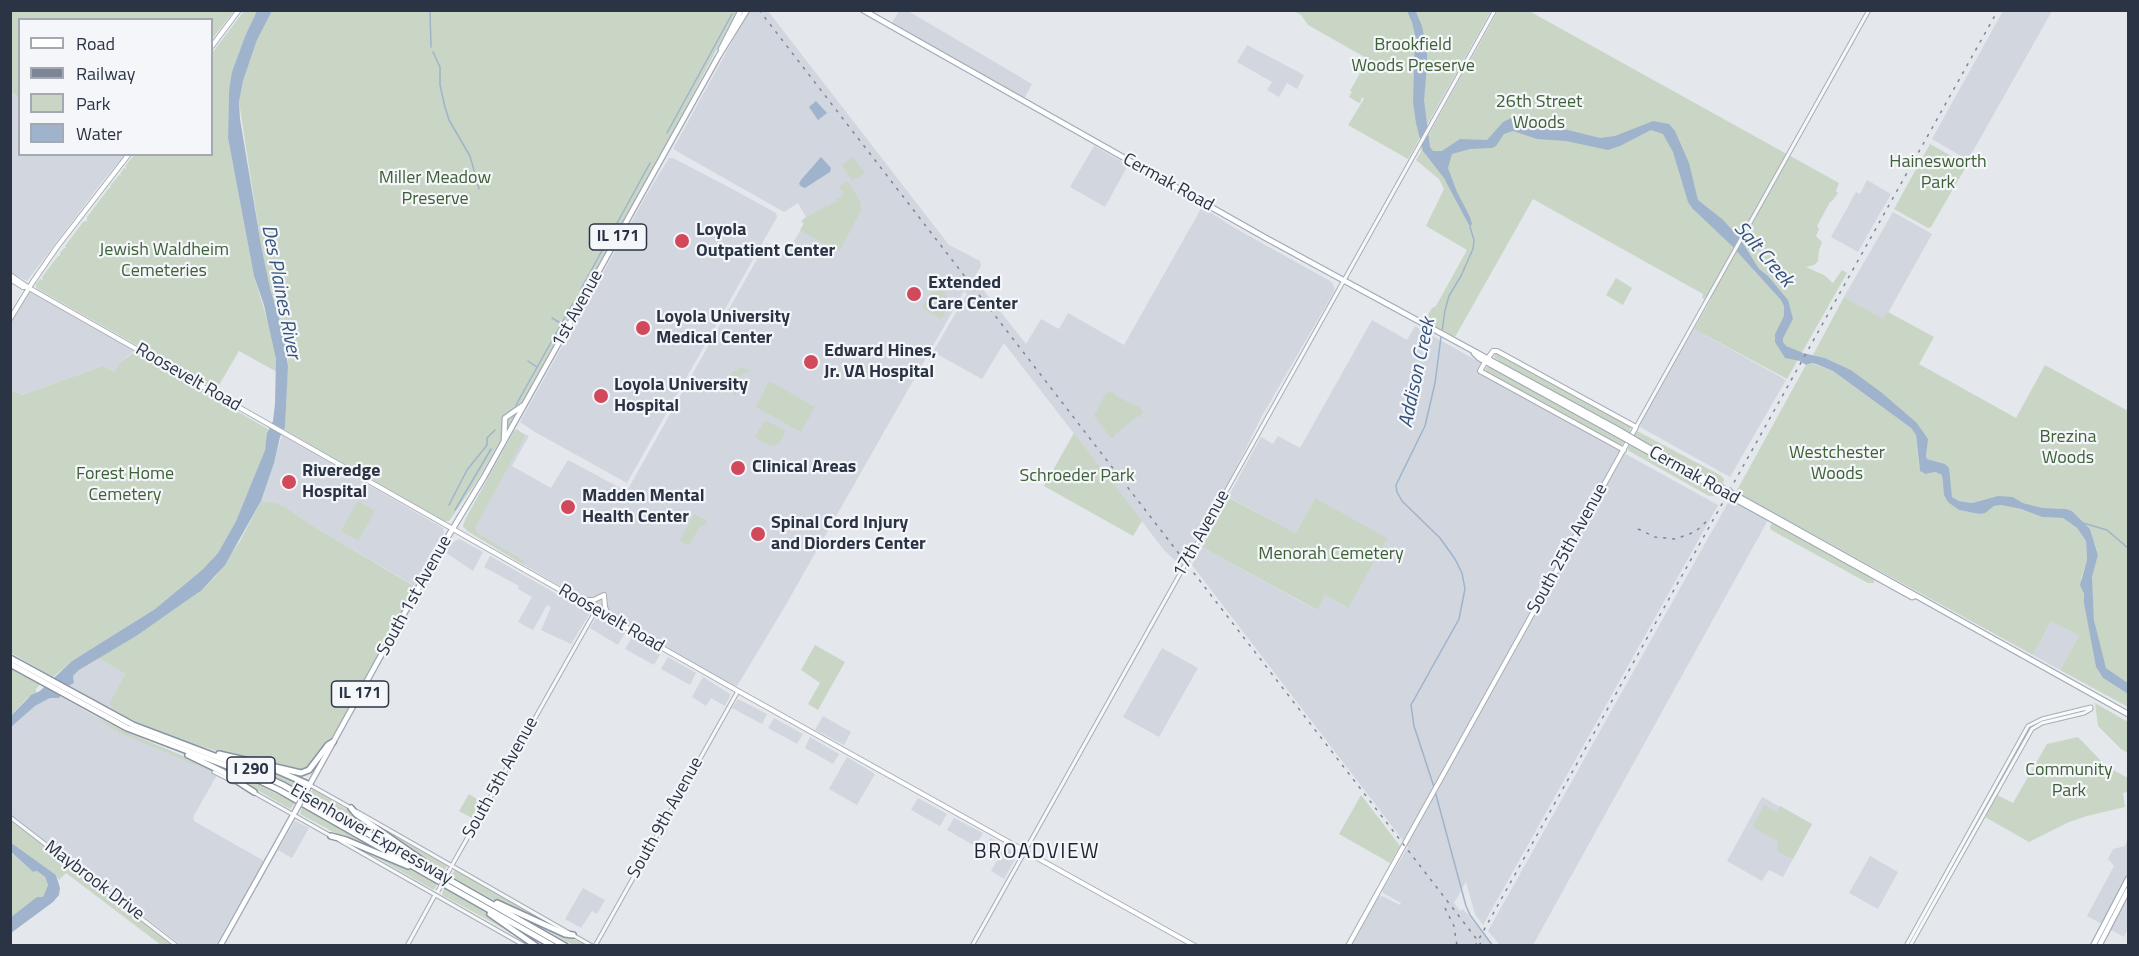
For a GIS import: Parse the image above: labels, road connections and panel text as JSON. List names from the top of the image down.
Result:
{
  "streets": {
    "highway": ["I 290", "Eisenhower Expressway"],
    "main road": [
      "Cermak Road",
      "IL 171",
      "1st Avenue",
      "Roosevelt Road",
      "South 25th Avenue",
      "South 1st Avenue"
    ],
    "street": [
      "17th Avenue",
      "South 5th Avenue",
      "South 9th Avenue",
      "Maybrook Drive"
    ]
  },
  "crossings": [
    ["Cermak Road", "17th Avenue"],
    ["1st Avenue", "Roosevelt Road"],
    ["1st Avenue", "South 1st Avenue"],
    ["Roosevelt Road", "17th Avenue"],
    ["Roosevelt Road", "South 1st Avenue"],
    ["Roosevelt Road", "South 5th Avenue"],
    ["Roosevelt Road", "South 9th Avenue"]
  ],
  "districts": ["BROADVIEW"],
  "water": ["Salt Creek", "Des Plaines River", "Addison Creek"],
  "parks": [
    "Brookfield Woods Preserve",
    "26th Street Woods",
    "Hainesworth Park",
    "Miller Meadow Preserve",
    "Jewish Waldheim Cemeteries",
    "Brezina Woods",
    "Westchester Woods",
    "Forest Home Cemetery",
    "Schroeder Park",
    "Menorah Cemetery",
    "Community Park"
  ],
  "places": [
    "Loyola Outpatient Center",
    "Extended Care Center",
    "Loyola University Medical Center",
    "Edward Hines, Jr. VA Hospital",
    "Loyola University Hospital",
    "Clinical Areas",
    "Riveredge Hospital",
    "Madden Mental Health Center",
    "Spinal Cord Injury and Diorders Center"
  ],
  "legend": [
    "Road",
    "Railway",
    "Park",
    "Water"
  ]
}
